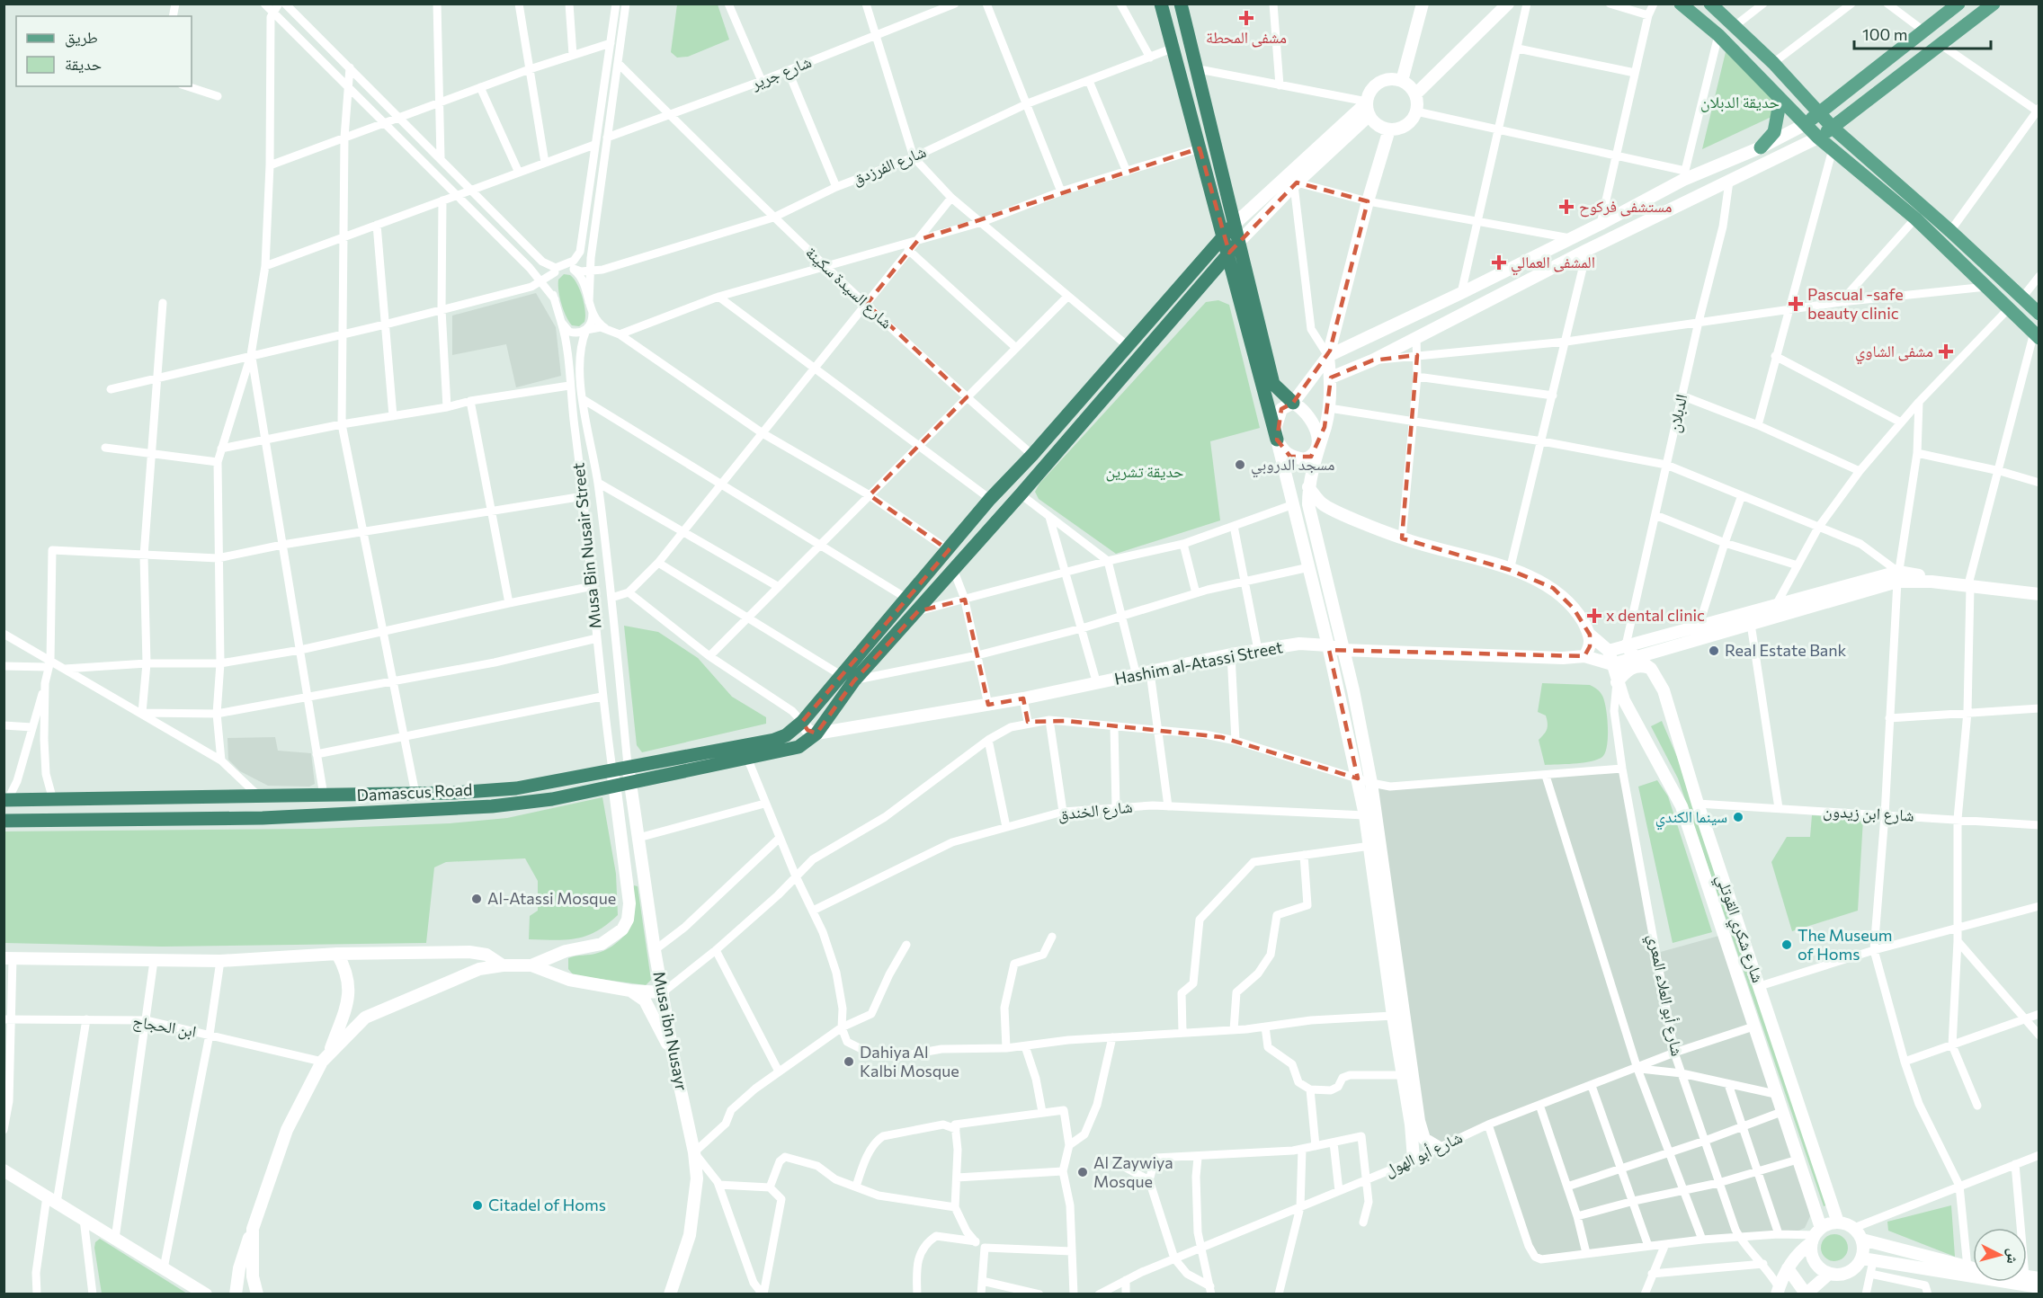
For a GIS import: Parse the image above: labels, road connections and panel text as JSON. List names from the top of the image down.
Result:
{
  "streets": {
    "highway": ["Damascus Road"],
    "main road": ["Hashim al-Atassi Street", "شارع شكري القوتلي", "Musa ibn Nusayr"],
    "street": [
      "شارع جرير",
      "شارع الفرزدق",
      "شارع السيدة سكينة",
      "الدبلان",
      "Musa Bin Nusair Street",
      "شارع الخندق",
      "شارع ابن زيدون",
      "شارع أبو العلاء المعري",
      "ابن الحجاج",
      "شارع أبو الهول"
    ]
  },
  "crossings": [
    ["شارع جرير", "شارع السيدة سكينة"],
    ["شارع الفرزدق", "شارع السيدة سكينة"],
    ["شارع السيدة سكينة", "Damascus Road"],
    ["الدبلان", "شارع شكري القوتلي"],
    ["Musa Bin Nusair Street", "Damascus Road"],
    ["Musa Bin Nusair Street", "Musa ibn Nusayr"],
    ["Hashim al-Atassi Street", "Damascus Road"],
    ["Hashim al-Atassi Street", "شارع شكري القوتلي"],
    ["Damascus Road", "Musa ibn Nusayr"],
    ["شارع ابن زيدون", "شارع شكري القوتلي"],
    ["شارع شكري القوتلي", "شارع أبو العلاء المعري"],
    ["شارع شكري القوتلي", "شارع أبو الهول"],
    ["شارع أبو العلاء المعري", "شارع أبو الهول"]
  ],
  "parks": ["حديقة الدبلان", "حديقة تشرين"],
  "places": {
    "health": [
      "مشفى المحطة",
      "مستشفى فركوح",
      "المشفى العمالي",
      "Pascual -safe beauty clinic",
      "مشفى الشاوي",
      "x dental clinic"
    ],
    "other": [
      "مسجد الدروبي",
      "Real Estate Bank",
      "سينما الكندي",
      "Al-Atassi Mosque",
      "The Museum of Homs",
      "Dahiya Al Kalbi Mosque",
      "Al Zaywiya Mosque",
      "Citadel of Homs"
    ]
  },
  "legend": ["طريق", "حديقة"],
  "scale_bar": "100 m",
  "north": "right"
}
